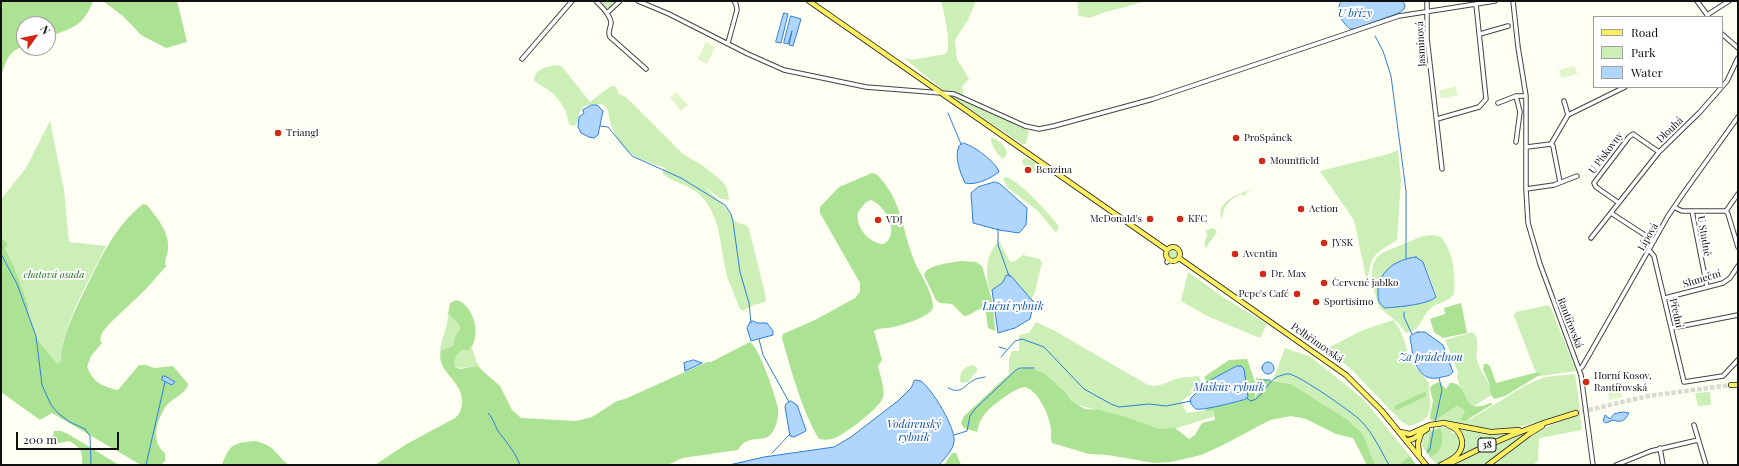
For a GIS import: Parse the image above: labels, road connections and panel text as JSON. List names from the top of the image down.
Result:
{
  "streets": {
    "main road": ["Pelhřimovská", "38"],
    "street": [
      "Jasmínová",
      "Dlouhá",
      "U Pískovny",
      "U Studně",
      "Lípová",
      "Sluneční",
      "Přední",
      "Rantířovská"
    ]
  },
  "crossings": [
    ["Dlouhá", "U Pískovny"],
    ["U Studně", "Sluneční"],
    ["Lípová", "Přední"],
    ["Lípová", "Rantířovská"],
    ["Sluneční", "Přední"]
  ],
  "water": [
    "U břízy",
    "Luční rybník",
    "Za prádelnou",
    "Maškův rybník",
    "Vodárenský rybník"
  ],
  "parks": ["chatová osada"],
  "places": [
    "Triangl",
    "ProSpánek",
    "Mountfield",
    "Benzina",
    "Action",
    "McDonald's",
    "KFC",
    "VDJ",
    "JYSK",
    "Aventin",
    "Dr. Max",
    "Červené jablko",
    "Pepe's Café",
    "Sportisimo",
    "Horní Kosov, Rantířovská"
  ],
  "legend": ["Road", "Park", "Water"],
  "scale_bar": "200 m",
  "north": "top right"
}
